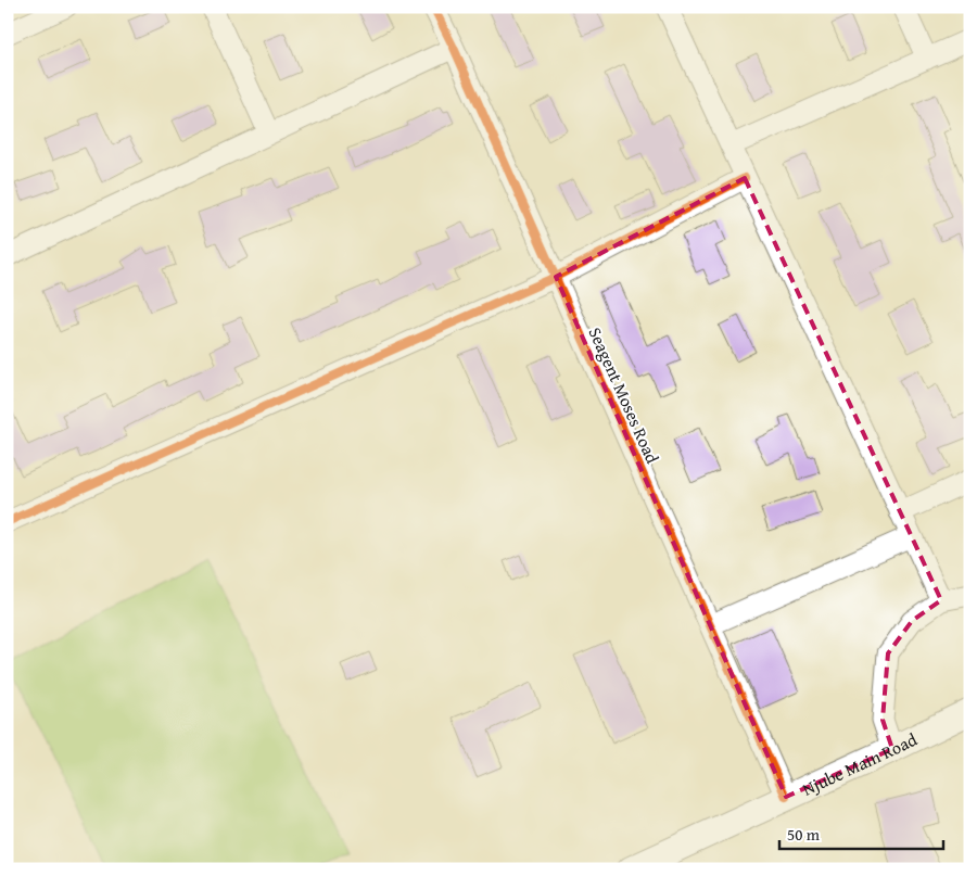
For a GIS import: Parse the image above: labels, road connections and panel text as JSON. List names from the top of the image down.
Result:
{
  "streets": {
    "street": ["Seagent Moses Road", "Njube Main Road"]
  },
  "crossings": [
    ["Seagent Moses Road", "Njube Main Road"]
  ],
  "scale_bar": "50 m"
}
